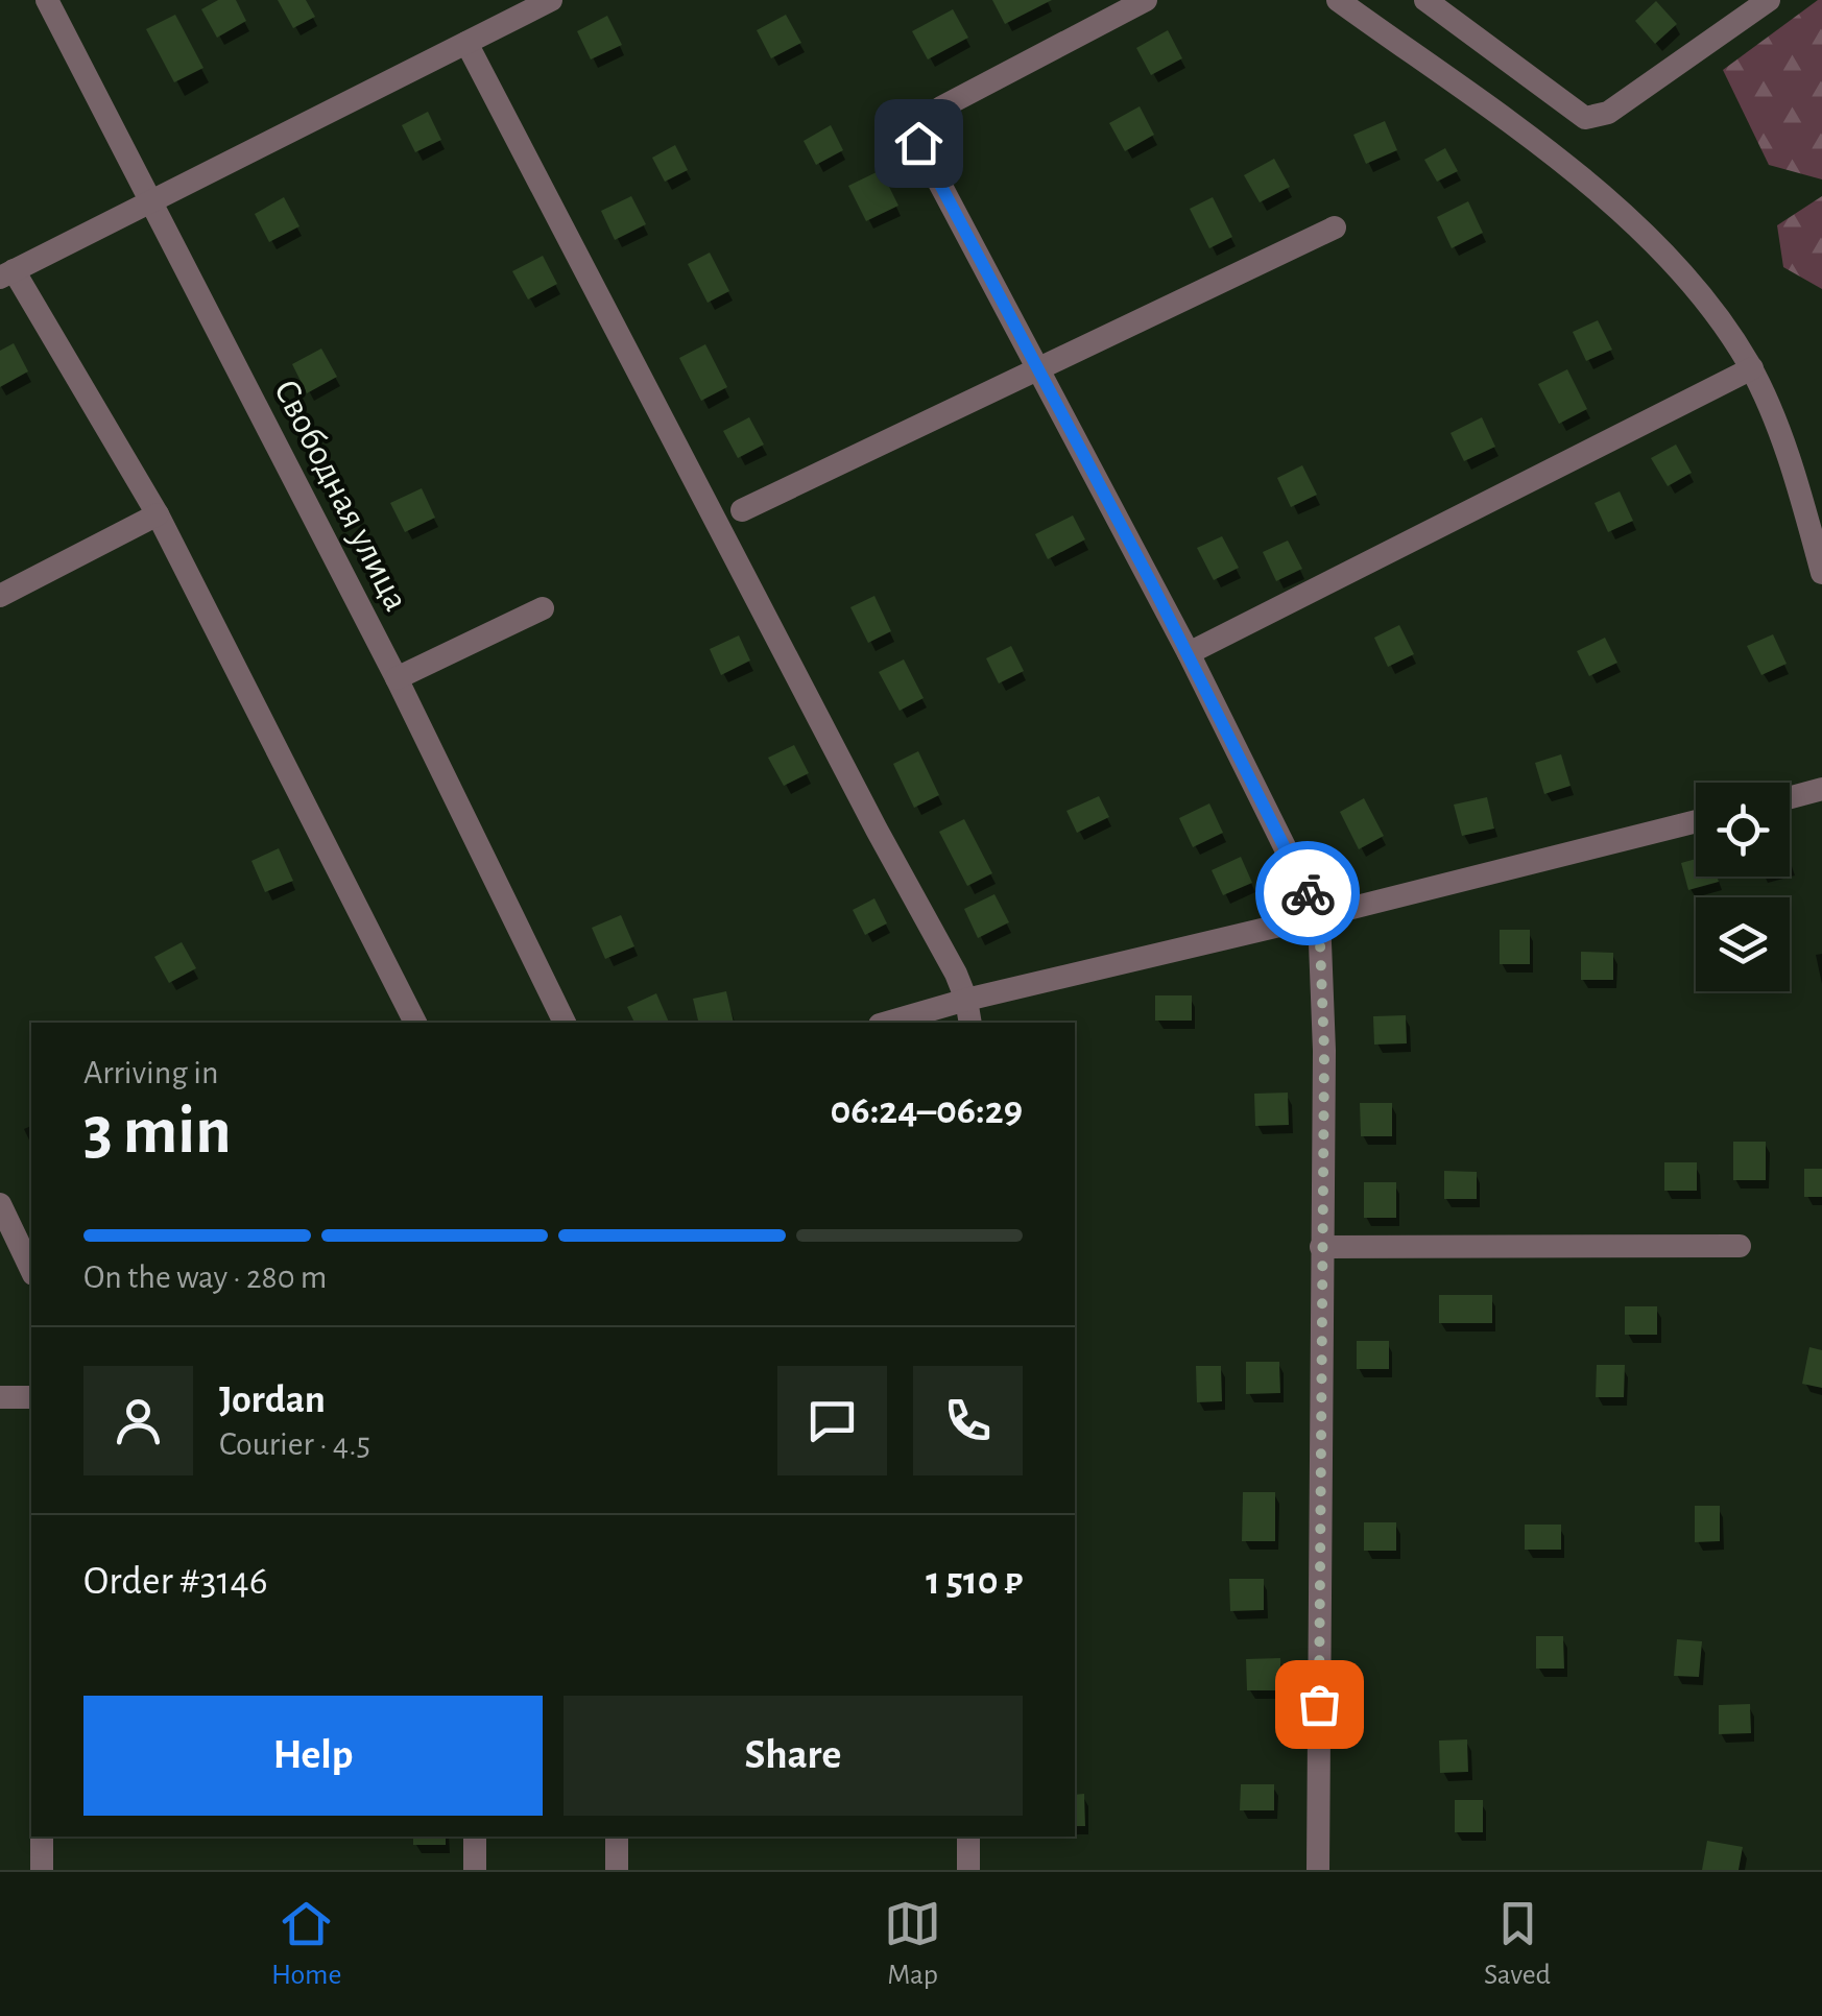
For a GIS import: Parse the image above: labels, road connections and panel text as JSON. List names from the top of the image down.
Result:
{
  "streets": {
    "street": ["Свободная улица"]
  },
  "page": {
    "heading": ["3 min", "Arriving in", "06:24–06:29"],
    "panel": [
      "Jordan",
      "Courier · 4.5",
      "Order #3146",
      "1 510 ₽"
    ],
    "bar": "On the way · 280 m",
    "buttons": ["Help", "Share"],
    "tabs": ["Home", "Map", "Saved"]
  }
}
